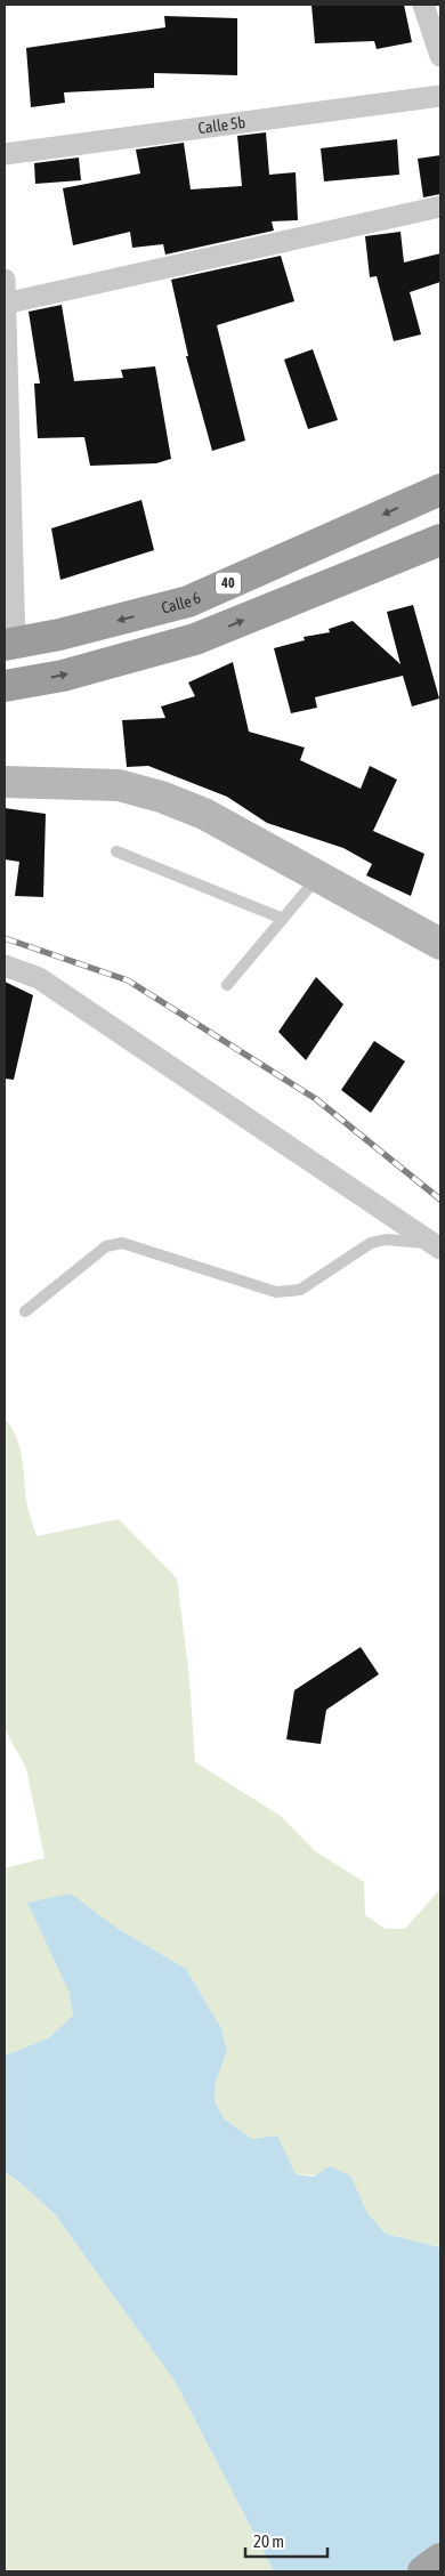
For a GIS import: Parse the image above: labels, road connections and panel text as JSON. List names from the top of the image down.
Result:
{
  "streets": {
    "highway": ["40", "Calle 6"],
    "street": ["Calle 5b"]
  },
  "scale_bar": "20 m"
}
